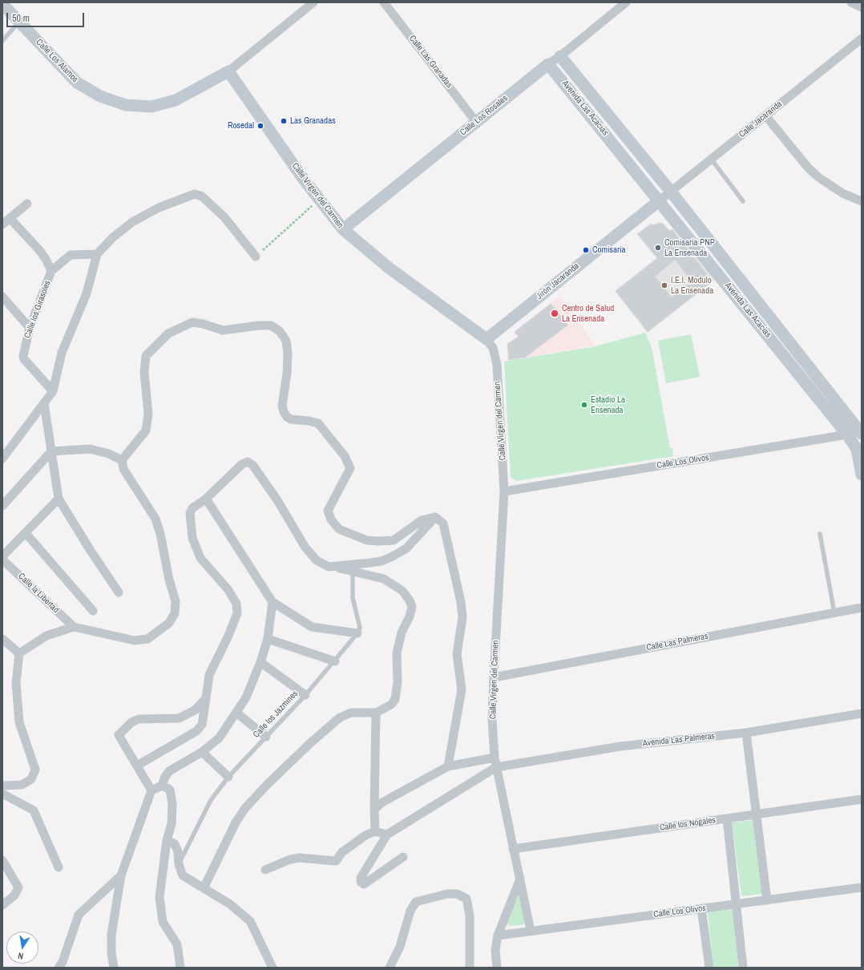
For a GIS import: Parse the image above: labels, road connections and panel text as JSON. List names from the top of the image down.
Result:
{
  "streets": {
    "street": [
      "Calle Los Alamos",
      "Calle Las Granadas",
      "Avenida Las Acacias",
      "Calle Los Rosales",
      "Calle Jacaranda",
      "Calle Virgen del Carmen",
      "Jirón Jacaranda",
      "Calle los Girasoles",
      "Calle Los Olivos",
      "Calle la Libertad",
      "Calle Las Palmeras",
      "Avenida Las Palmeras",
      "Calle los Nogales"
    ],
    "lane": ["Calle los Jazmines"]
  },
  "crossings": [
    ["Calle Los Alamos", "Calle Virgen del Carmen"],
    ["Calle Las Granadas", "Calle Los Rosales"],
    ["Avenida Las Acacias", "Calle Los Rosales"],
    ["Avenida Las Acacias", "Calle Jacaranda"],
    ["Avenida Las Acacias", "Jirón Jacaranda"],
    ["Avenida Las Acacias", "Calle Los Olivos"],
    ["Calle Los Rosales", "Calle Virgen del Carmen"],
    ["Calle Jacaranda", "Jirón Jacaranda"],
    ["Calle Virgen del Carmen", "Jirón Jacaranda"],
    ["Calle Virgen del Carmen", "Calle Los Olivos"],
    ["Calle Virgen del Carmen", "Calle Las Palmeras"],
    ["Calle Virgen del Carmen", "Avenida Las Palmeras"],
    ["Calle Virgen del Carmen", "Calle los Nogales"]
  ],
  "places": [
    "Las Granadas",
    "Rosedal",
    "Comisaría PNP La Ensenada",
    "Comisaria",
    "I.E.I. Modulo La Ensenada",
    "Centro de Salud La Ensenada",
    "Estadio La Ensenada"
  ],
  "scale_bar": "50 m",
  "north": "bottom"
}
